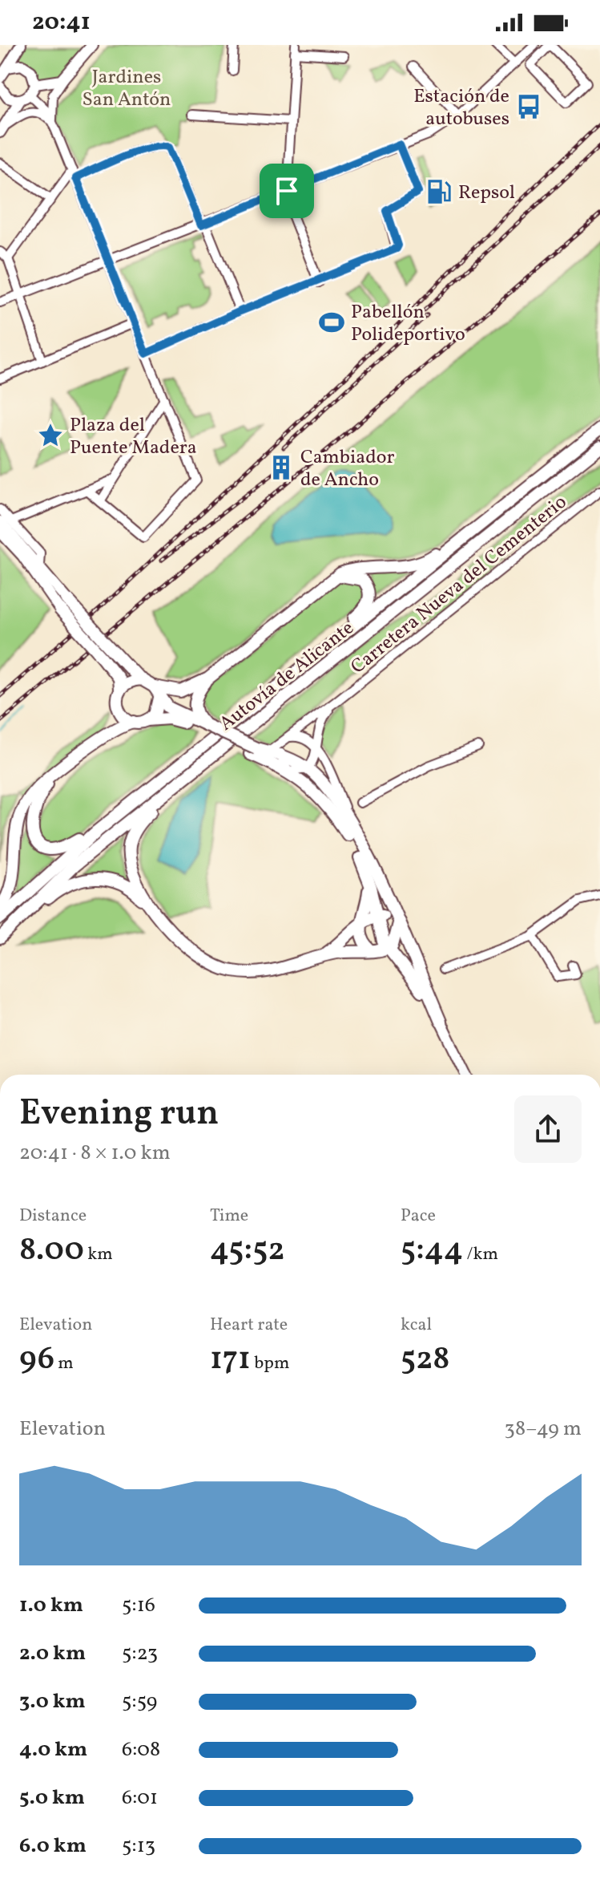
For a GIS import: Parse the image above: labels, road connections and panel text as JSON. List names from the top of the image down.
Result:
{
  "streets": {
    "highway": ["Autovía de Alicante"],
    "street": ["Carretera Nueva del Cementerio"]
  },
  "parks": ["Jardines San Antón"],
  "places": {
    "bus stop": ["Estación de autobuses"],
    "fuel station": ["Repsol"],
    "sports": ["Pabellón Polideportivo"],
    "place": ["Plaza del Puente Madera"],
    "building": ["Cambiador de Ancho"]
  },
  "page": {
    "status": "20:41",
    "heading": ["Evening run", "20:41 · 8 × 1.0 km"],
    "stats": [
      ["Distance", "8.00 km"],
      ["Time", "45:52"],
      ["Pace", "5:44 /km"],
      ["Elevation", "96 m"],
      ["Heart rate", "171 bpm"],
      ["kcal", "528"]
    ],
    "chart": ["Elevation", "38–49 m"],
    "list": [
      {
        "name": "1.0 km",
        "note": "5:16"
      },
      {
        "name": "2.0 km",
        "note": "5:23"
      },
      {
        "name": "3.0 km",
        "note": "5:59"
      },
      {
        "name": "4.0 km",
        "note": "6:08"
      },
      {
        "name": "5.0 km",
        "note": "6:01"
      },
      {
        "name": "6.0 km",
        "note": "5:13"
      }
    ]
  }
}
